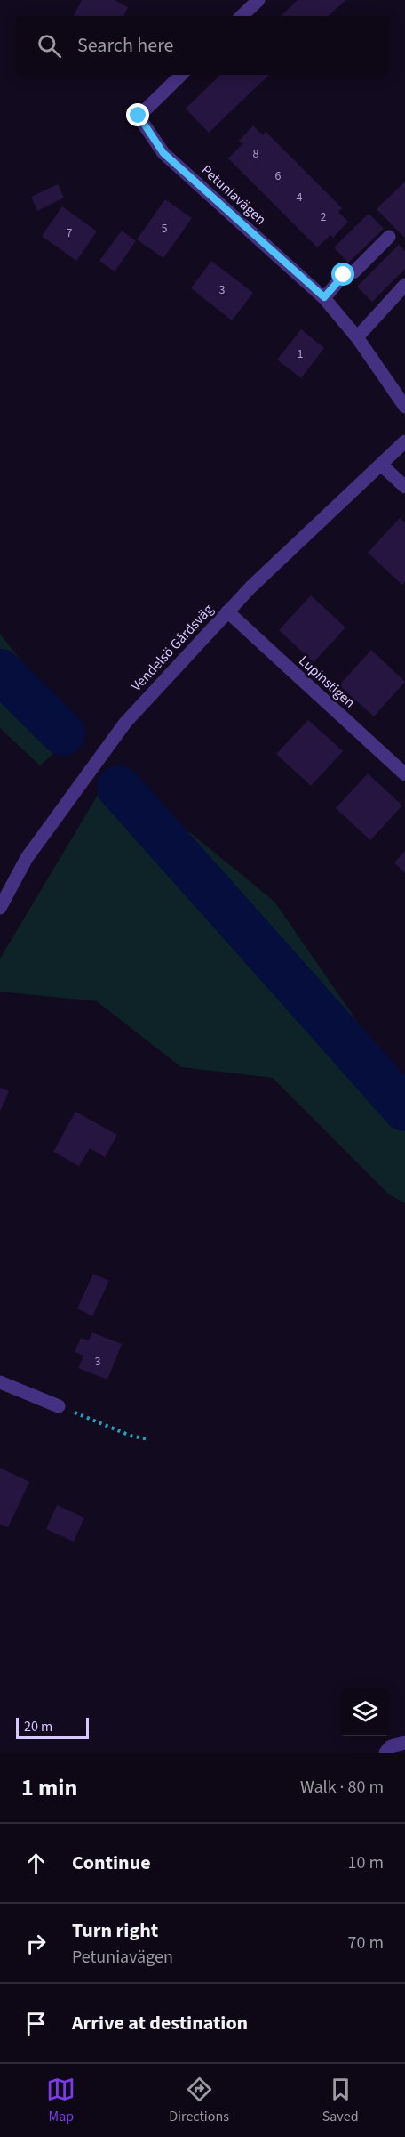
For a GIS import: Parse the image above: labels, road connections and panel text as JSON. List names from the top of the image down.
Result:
{
  "streets": {
    "street": ["Petuniavägen", "Vendelsö Gårdsväg", "Lupinstigen"]
  },
  "crossings": [
    ["Vendelsö Gårdsväg", "Lupinstigen"]
  ],
  "house_numbers": [
    "8",
    "6",
    "4",
    "2",
    "5",
    "7",
    "3",
    "1",
    "3"
  ],
  "scale_bar": "20 m",
  "page": {
    "search": "Search here",
    "scale": "20 m",
    "heading": ["1 min", "Walk · 80 m"],
    "list": [
      ["Continue", "10 m"],
      ["Turn right", "Petuniavägen", "70 m"],
      "Arrive at destination"
    ],
    "nav": ["Map", "Directions", "Saved"]
  }
}
